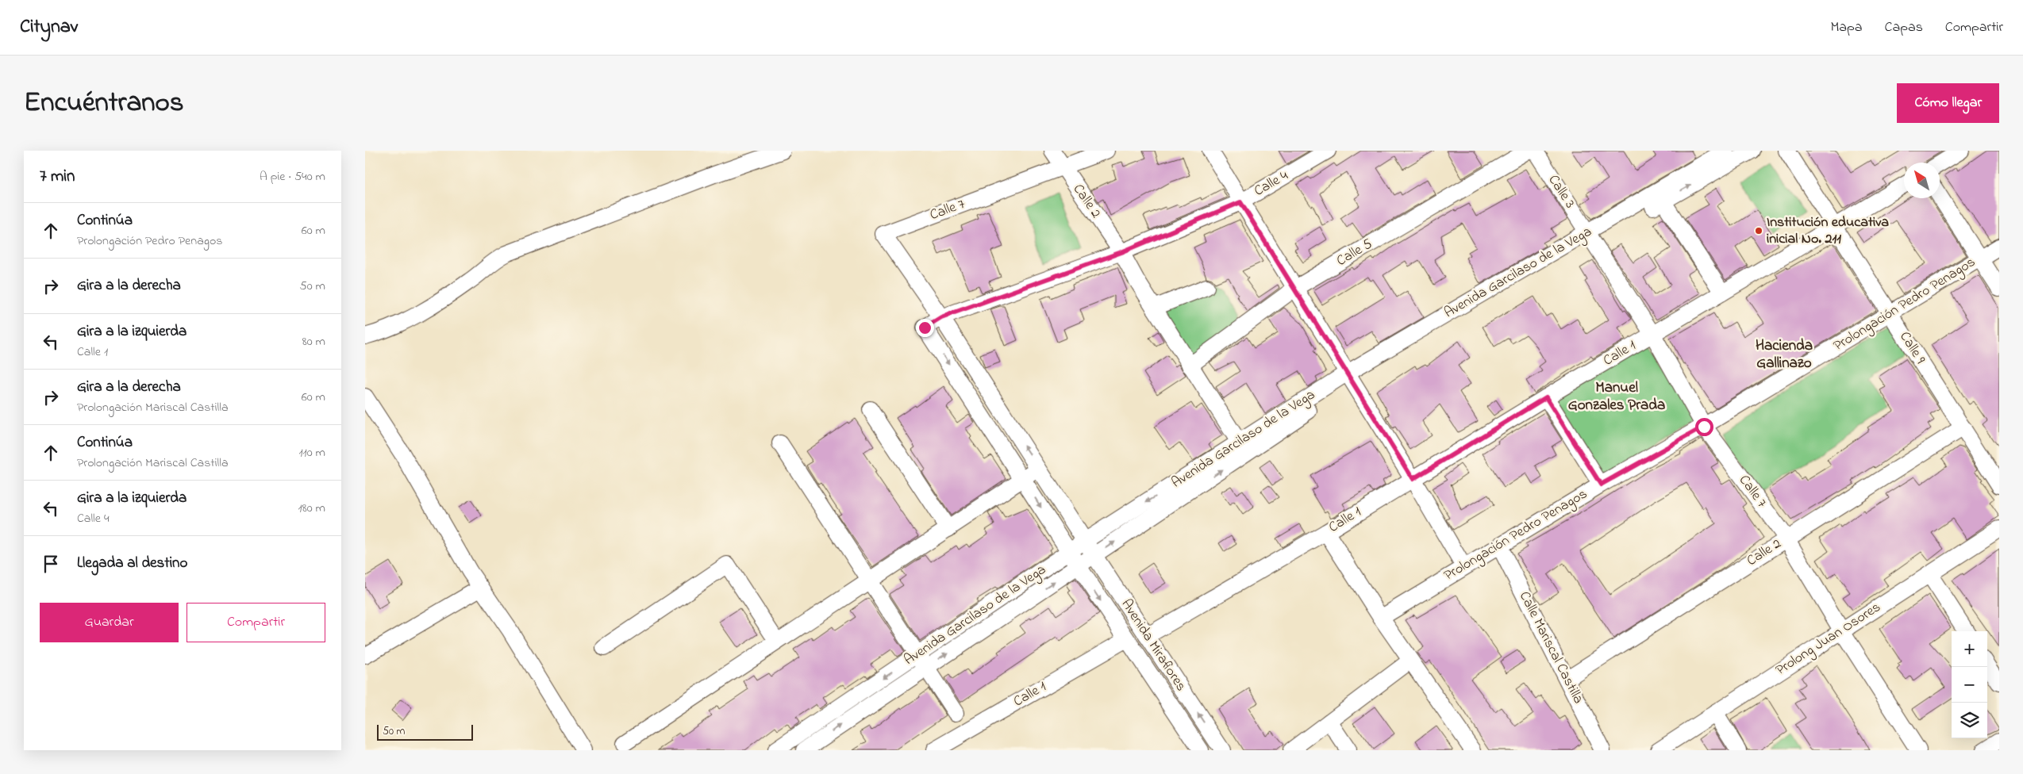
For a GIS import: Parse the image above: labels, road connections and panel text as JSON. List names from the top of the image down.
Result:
{
  "streets": {
    "street": [
      "Calle 4",
      "Calle 3",
      "Calle 2",
      "Calle 7",
      "Calle 5",
      "Avenida Garcilaso de la Vega",
      "Prolongación Pedro Penagos",
      "Calle 9",
      "Calle 1",
      "Prolong Juan Osores",
      "Avenida Miraflores",
      "Calle Mariscal Castilla"
    ]
  },
  "crossings": [
    ["Calle 4", "Calle 2"],
    ["Calle 4", "Calle 7"],
    ["Calle 4", "Avenida Miraflores"],
    ["Calle 3", "Calle 7"],
    ["Calle 3", "Avenida Garcilaso de la Vega"],
    ["Calle 2", "Calle 7"],
    ["Calle 2", "Calle 5"],
    ["Calle 2", "Avenida Garcilaso de la Vega"],
    ["Calle 2", "Calle 9"],
    ["Calle 2", "Calle Mariscal Castilla"],
    ["Calle 7", "Avenida Garcilaso de la Vega"],
    ["Calle 7", "Prolongación Pedro Penagos"],
    ["Calle 7", "Calle 1"],
    ["Calle 7", "Prolong Juan Osores"],
    ["Calle 7", "Avenida Miraflores"],
    ["Avenida Garcilaso de la Vega", "Avenida Miraflores"],
    ["Prolongación Pedro Penagos", "Calle 9"],
    ["Prolongación Pedro Penagos", "Calle Mariscal Castilla"],
    ["Calle 9", "Calle 1"],
    ["Calle 1", "Avenida Miraflores"]
  ],
  "districts": ["Hacienda Gallinazo", "Manuel Gonzales Prada"],
  "places": ["Institución educativa inicial No. 211"],
  "scale_bar": "50 m",
  "north": "top left",
  "page": {
    "header": "Citynav",
    "nav": ["Mapa", "Capas", "Compartir"],
    "title": "Encuéntranos",
    "buttons": [
      "Cómo llegar",
      ["Guardar", "Compartir"]
    ],
    "heading": ["7 min", "A pie · 540 m"],
    "list": [
      ["Continúa", "Prolongación Pedro Penagos", "60 m"],
      ["Gira a la derecha", "50 m"],
      ["Gira a la izquierda", "Calle 1", "80 m"],
      ["Gira a la derecha", "Prolongación Mariscal Castilla", "60 m"],
      ["Continúa", "Prolongación Mariscal Castilla", "110 m"],
      ["Gira a la izquierda", "Calle 4", "180 m"],
      "Llegada al destino"
    ],
    "map_buttons": ["+", "−"],
    "scale": "50 m"
  }
}
